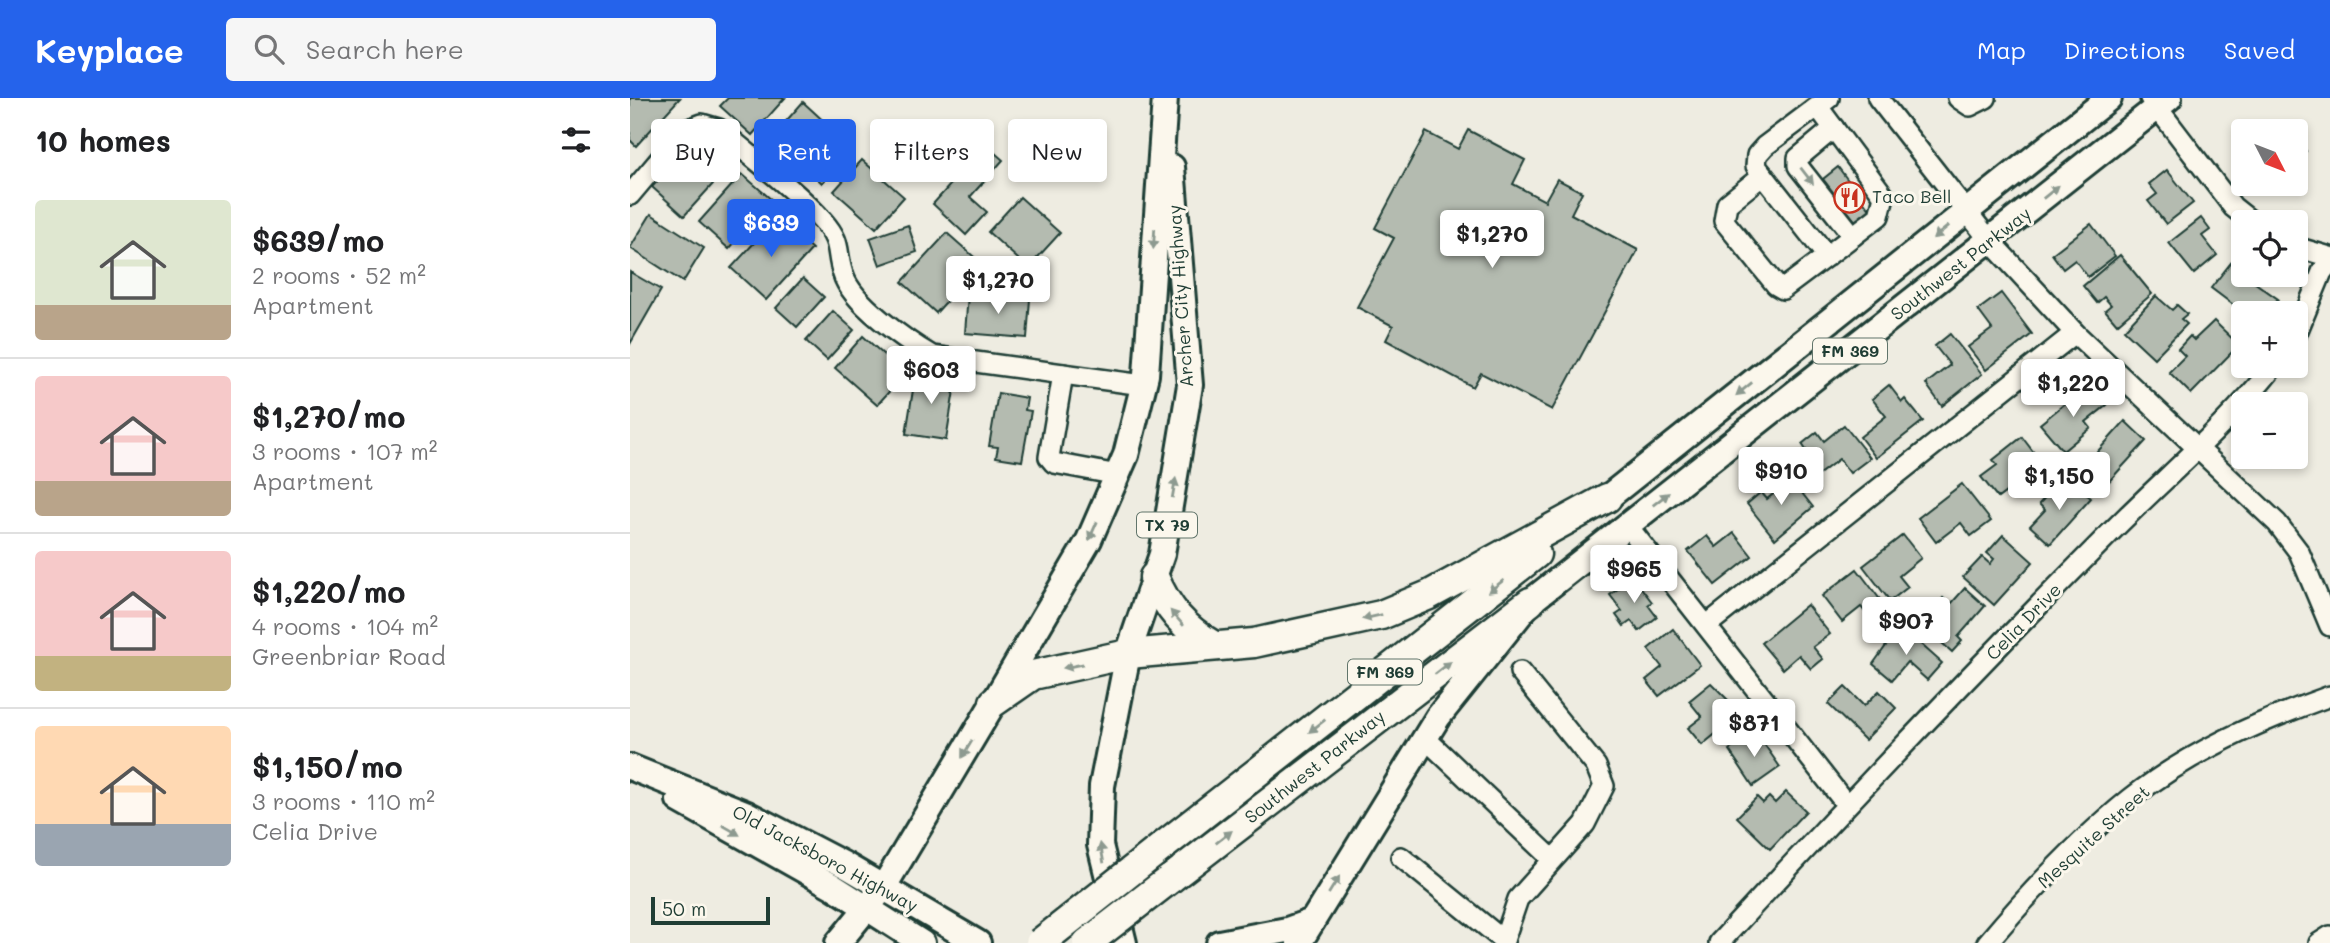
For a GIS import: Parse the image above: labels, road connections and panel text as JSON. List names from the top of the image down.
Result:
{
  "streets": {
    "highway": ["Southwest Parkway", "FM 369"],
    "main road": ["Archer City Highway", "TX 79", "Old Jacksboro Highway"],
    "street": ["Celia Drive", "Mesquite Street"]
  },
  "crossings": [
    ["Archer City Highway", "TX 79"],
    ["Archer City Highway", "Old Jacksboro Highway"],
    ["TX 79", "Old Jacksboro Highway"]
  ],
  "places": {
    "restaurant": ["Taco Bell"]
  },
  "scale_bar": "50 m",
  "north": "bottom right",
  "page": {
    "header": "Keyplace",
    "search": "Search here",
    "nav": ["Map", "Directions", "Saved"],
    "heading": "10 homes",
    "map_buttons": ["+", "−"],
    "chip": [
      "Buy",
      "Rent",
      "Filters",
      "New"
    ],
    "list": [
      {
        "name": "$639/mo",
        "note": "2 rooms · 52 m² · Apartment"
      },
      {
        "name": "$1,270/mo",
        "note": "3 rooms · 107 m² · Apartment"
      },
      {
        "name": "$1,220/mo",
        "note": "4 rooms · 104 m² · Greenbriar Road"
      },
      {
        "name": "$1,150/mo",
        "note": "3 rooms · 110 m² · Celia Drive"
      }
    ],
    "price": [
      "$639",
      "$1,270",
      "$1,270",
      "$603",
      "$1,220",
      "$910",
      "$1,150",
      "$965",
      "$907",
      "$871"
    ],
    "scale": "50 m"
  }
}
